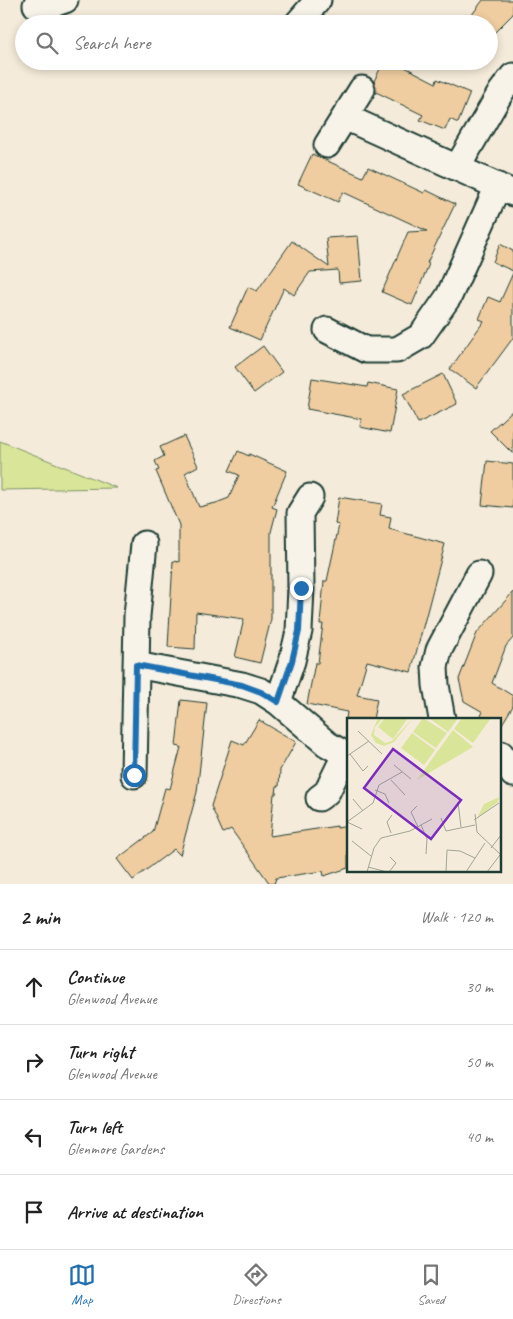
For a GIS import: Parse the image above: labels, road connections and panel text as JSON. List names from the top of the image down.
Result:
{
  "page": {
    "search": "Search here",
    "heading": ["2 min", "Walk · 120 m"],
    "list": [
      ["Continue", "Glenwood Avenue", "30 m"],
      ["Turn right", "Glenwood Avenue", "50 m"],
      ["Turn left", "Glenmore Gardens", "40 m"],
      "Arrive at destination"
    ],
    "nav": ["Map", "Directions", "Saved"]
  }
}
